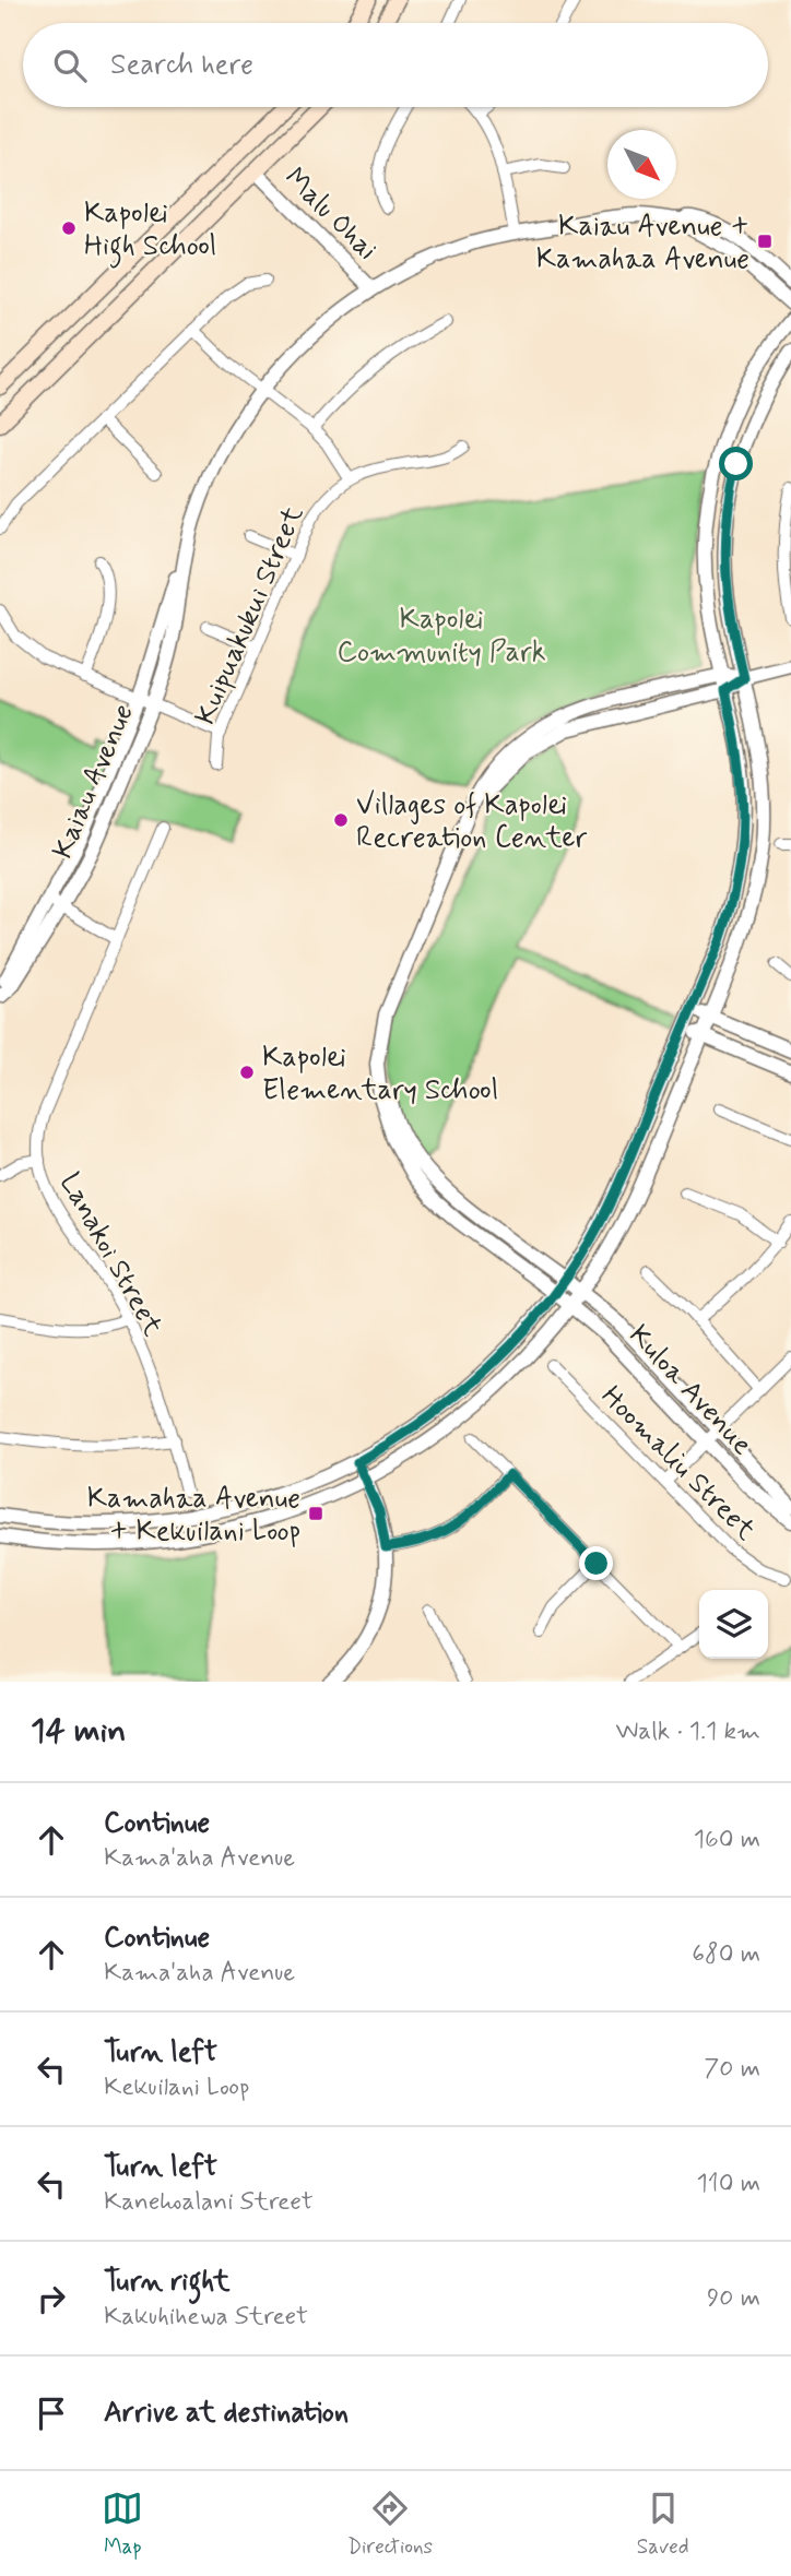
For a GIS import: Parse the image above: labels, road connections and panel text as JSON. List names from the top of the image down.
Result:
{
  "streets": {
    "street": [
      "Malu Ohai",
      "Kuipuakukui Street",
      "Kaiau Avenue",
      "Lanakoi Street",
      "Kuloa Avenue",
      "Hoomaliu Street"
    ]
  },
  "crossings": [
    ["Malu Ohai", "Kaiau Avenue"]
  ],
  "parks": ["Kapolei Community Park"],
  "places": {
    "other": ["Kapolei High School", "Villages of Kapolei Recreation Center", "Kapolei Elementary School"],
    "transit": ["Kaiau Avenue + Kamahaa Avenue", "Kamahaa Avenue + Kekuilani Loop"]
  },
  "north": "bottom right",
  "page": {
    "search": "Search here",
    "heading": ["14 min", "Walk · 1.1 km"],
    "list": [
      ["Continue", "Kama'aha Avenue", "160 m"],
      ["Continue", "Kama'aha Avenue", "680 m"],
      ["Turn left", "Kekuilani Loop", "70 m"],
      ["Turn left", "Kanehoalani Street", "110 m"],
      ["Turn right", "Kakuhihewa Street", "90 m"],
      "Arrive at destination"
    ],
    "nav": ["Map", "Directions", "Saved"]
  }
}
